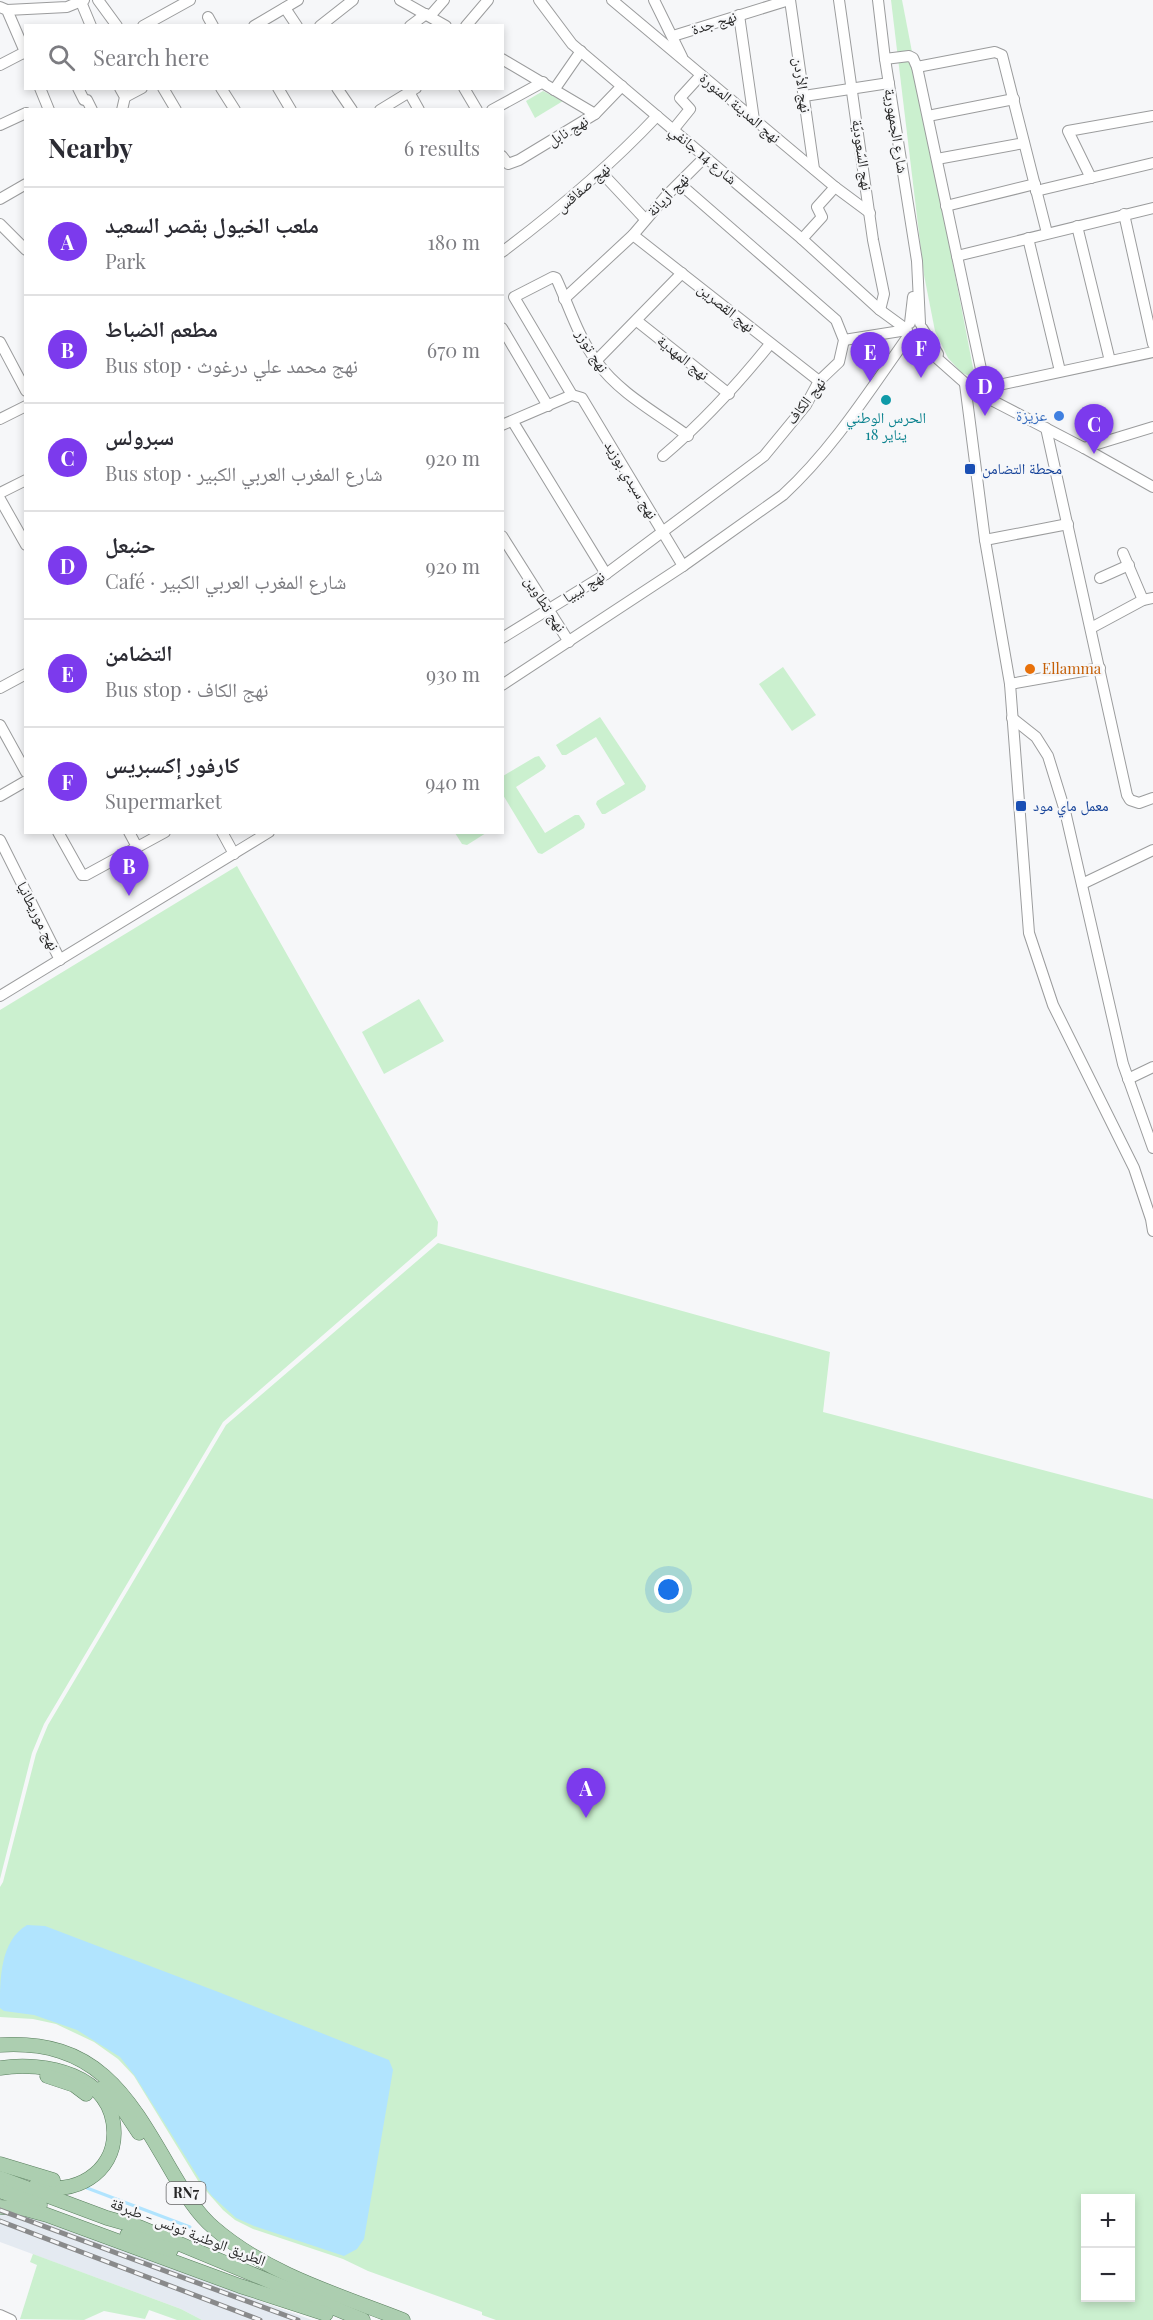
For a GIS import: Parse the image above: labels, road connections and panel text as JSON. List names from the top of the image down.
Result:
{
  "streets": {
    "main road": ["RN7", "الطريق الوطنية تونس - طبرقة"],
    "street": [
      "نهج جدة",
      "نهج الأردن",
      "نهج المدينة المنورة",
      "نهج نابل",
      "شارع الجمهورية",
      "شارع 14 جانفي",
      "نهج السّعوديّة",
      "نهج صفاقس",
      "نهج أريانة",
      "نهج القصرين",
      "نهج توزر",
      "نهج المهدية",
      "نهج الكاف",
      "نهج سيدي بوزيد",
      "نهج ليبيا",
      "نهج تطاوين",
      "نهج موريطانيا"
    ]
  },
  "crossings": [
    ["نهج جدة", "نهج الأردن"],
    ["نهج الأردن", "نهج المدينة المنورة"],
    ["نهج المدينة المنورة", "نهج السّعوديّة"],
    ["نهج نابل", "شارع 14 جانفي"],
    ["شارع الجمهورية", "شارع 14 جانفي"],
    ["شارع 14 جانفي", "نهج السّعوديّة"],
    ["شارع 14 جانفي", "نهج صفاقس"],
    ["شارع 14 جانفي", "نهج أريانة"],
    ["نهج أريانة", "نهج القصرين"],
    ["نهج أريانة", "نهج توزر"],
    ["نهج القصرين", "نهج الكاف"],
    ["نهج توزر", "نهج سيدي بوزيد"],
    ["نهج الكاف", "نهج سيدي بوزيد"],
    ["نهج الكاف", "نهج ليبيا"],
    ["نهج سيدي بوزيد", "نهج ليبيا"],
    ["نهج ليبيا", "نهج تطاوين"]
  ],
  "places": {
    "other": ["الحرس الوطني 18 يناير", "عزيزة", "Ellamma"],
    "transit": ["محطة التضامن", "معمل ماي مود"]
  },
  "page": {
    "search": "Search here",
    "heading": ["Nearby", "6 results"],
    "list": [
      {
        "mark": "A",
        "name": "ملعب الخيول بقصر السعيد",
        "note": "Park",
        "value": "180 m"
      },
      {
        "mark": "B",
        "name": "مطعم الضباط",
        "note": "Bus stop · نهج محمد علي درغوث",
        "value": "670 m"
      },
      {
        "mark": "C",
        "name": "سبرولس",
        "note": "Bus stop · شارع المغرب العربي الكبير",
        "value": "920 m"
      },
      {
        "mark": "D",
        "name": "حنبعل",
        "note": "Café · شارع المغرب العربي الكبير",
        "value": "920 m"
      },
      {
        "mark": "E",
        "name": "التضامن",
        "note": "Bus stop · نهج الكاف",
        "value": "930 m"
      },
      {
        "mark": "F",
        "name": "كارفور إكسبريس",
        "note": "Supermarket",
        "value": "940 m"
      }
    ],
    "pins": [
      "F",
      "E",
      "D",
      "C",
      "B",
      "A"
    ],
    "map_buttons": ["+", "−"]
  }
}
